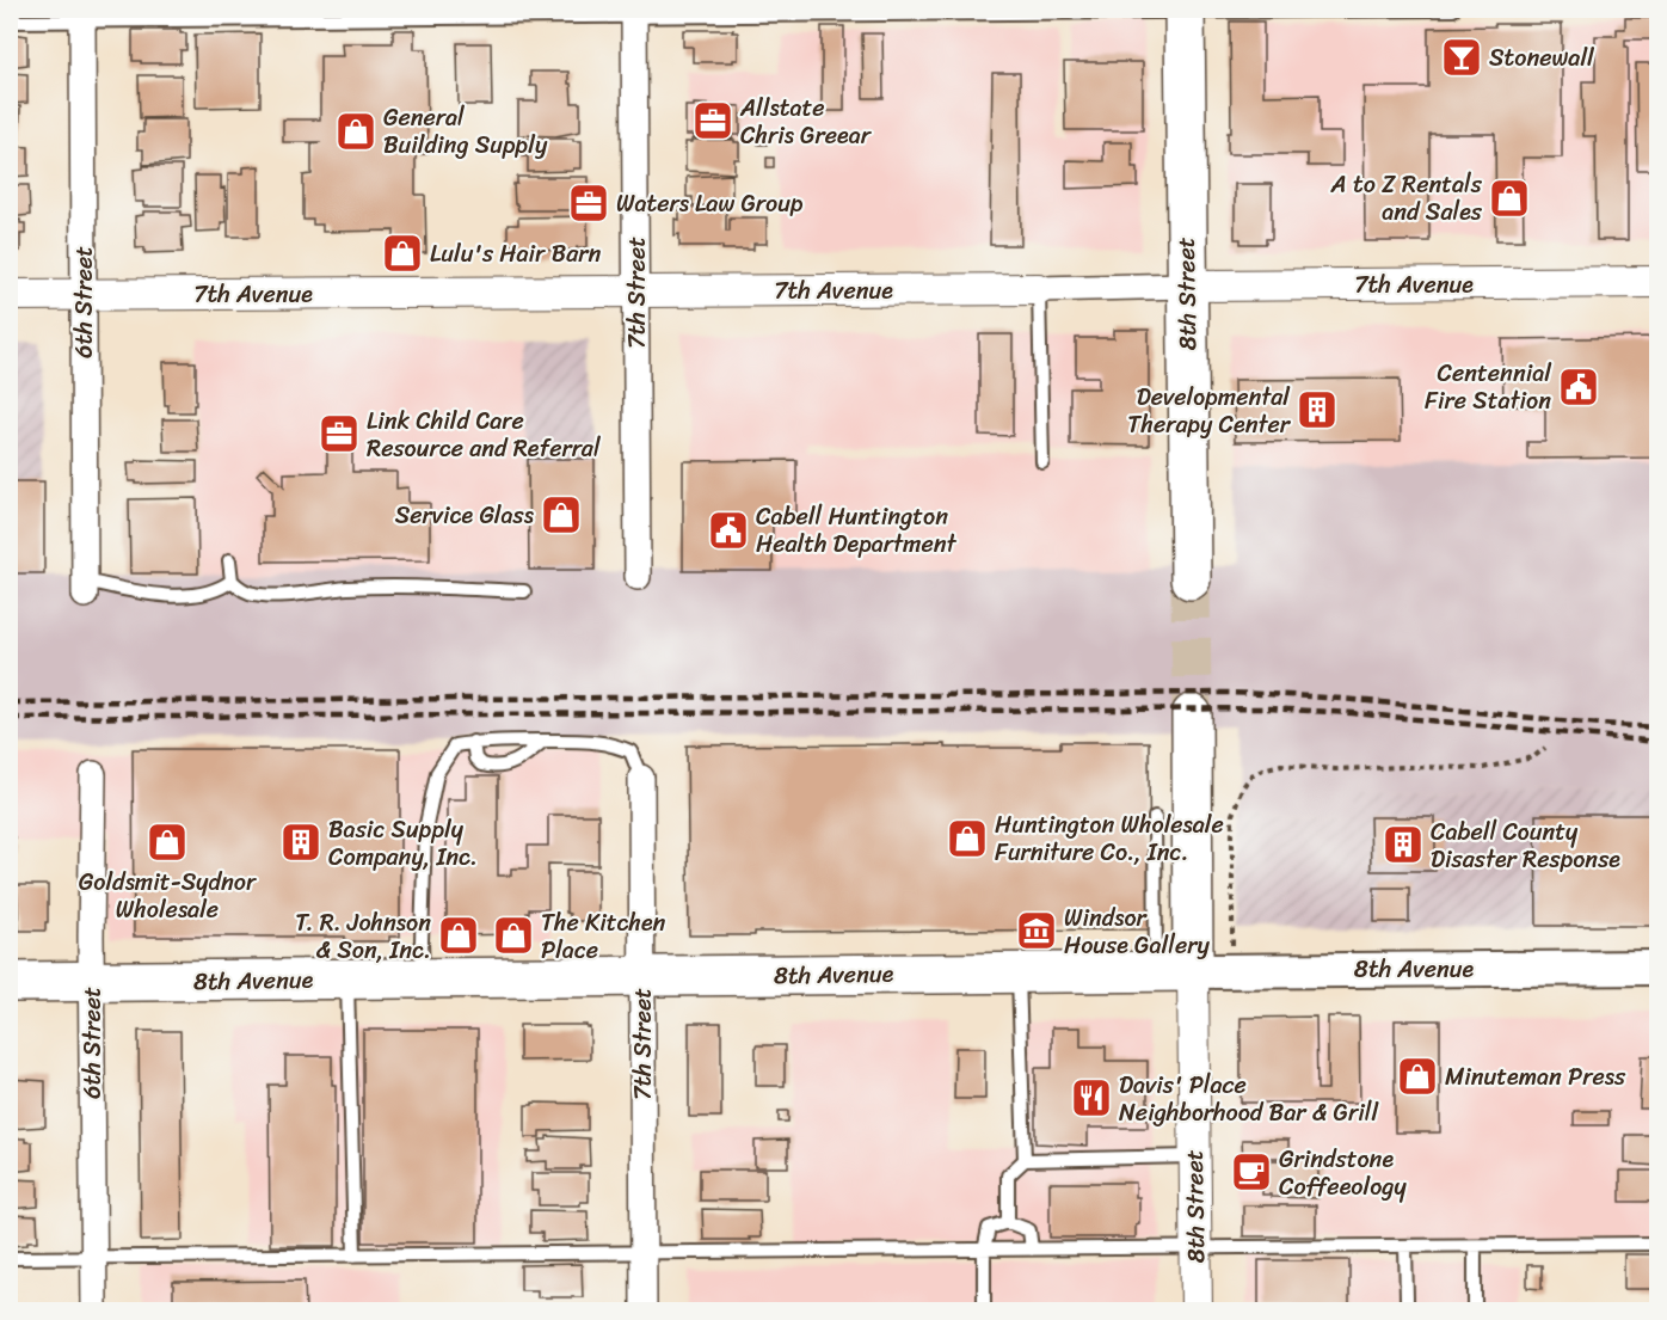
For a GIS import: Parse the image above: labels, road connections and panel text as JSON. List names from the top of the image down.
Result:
{
  "streets": {
    "main road": ["8th Street", "8th Avenue"],
    "street": ["7th Avenue", "7th Street", "6th Street"]
  },
  "crossings": [
    ["7th Avenue", "7th Street"],
    ["7th Avenue", "8th Street"],
    ["7th Avenue", "6th Street"],
    ["7th Street", "8th Avenue"],
    ["8th Street", "8th Avenue"],
    ["6th Street", "8th Avenue"]
  ],
  "places": {
    "bar": ["Stonewall"],
    "office": ["Allstate Chris Greear", "Waters Law Group", "Link Child Care Resource and Referral"],
    "shop": [
      "General Building Supply",
      "A to Z Rentals and Sales",
      "Lulu's Hair Barn",
      "Service Glass",
      "Huntington Wholesale Furniture Co., Inc.",
      "Goldsmit-Sydnor Wholesale",
      "T. R. Johnson & Son, Inc.",
      "The Kitchen Place",
      "Minuteman Press"
    ],
    "public building": ["Centennial Fire Station", "Cabell Huntington Health Department"],
    "building": ["Developmental Therapy Center", "Basic Supply Company, Inc.", "Cabell County Disaster Response"],
    "museum": ["Windsor House Gallery"],
    "restaurant": ["Davis' Place Neighborhood Bar & Grill"],
    "cafe": ["Grindstone Coffeeology"]
  }
}
